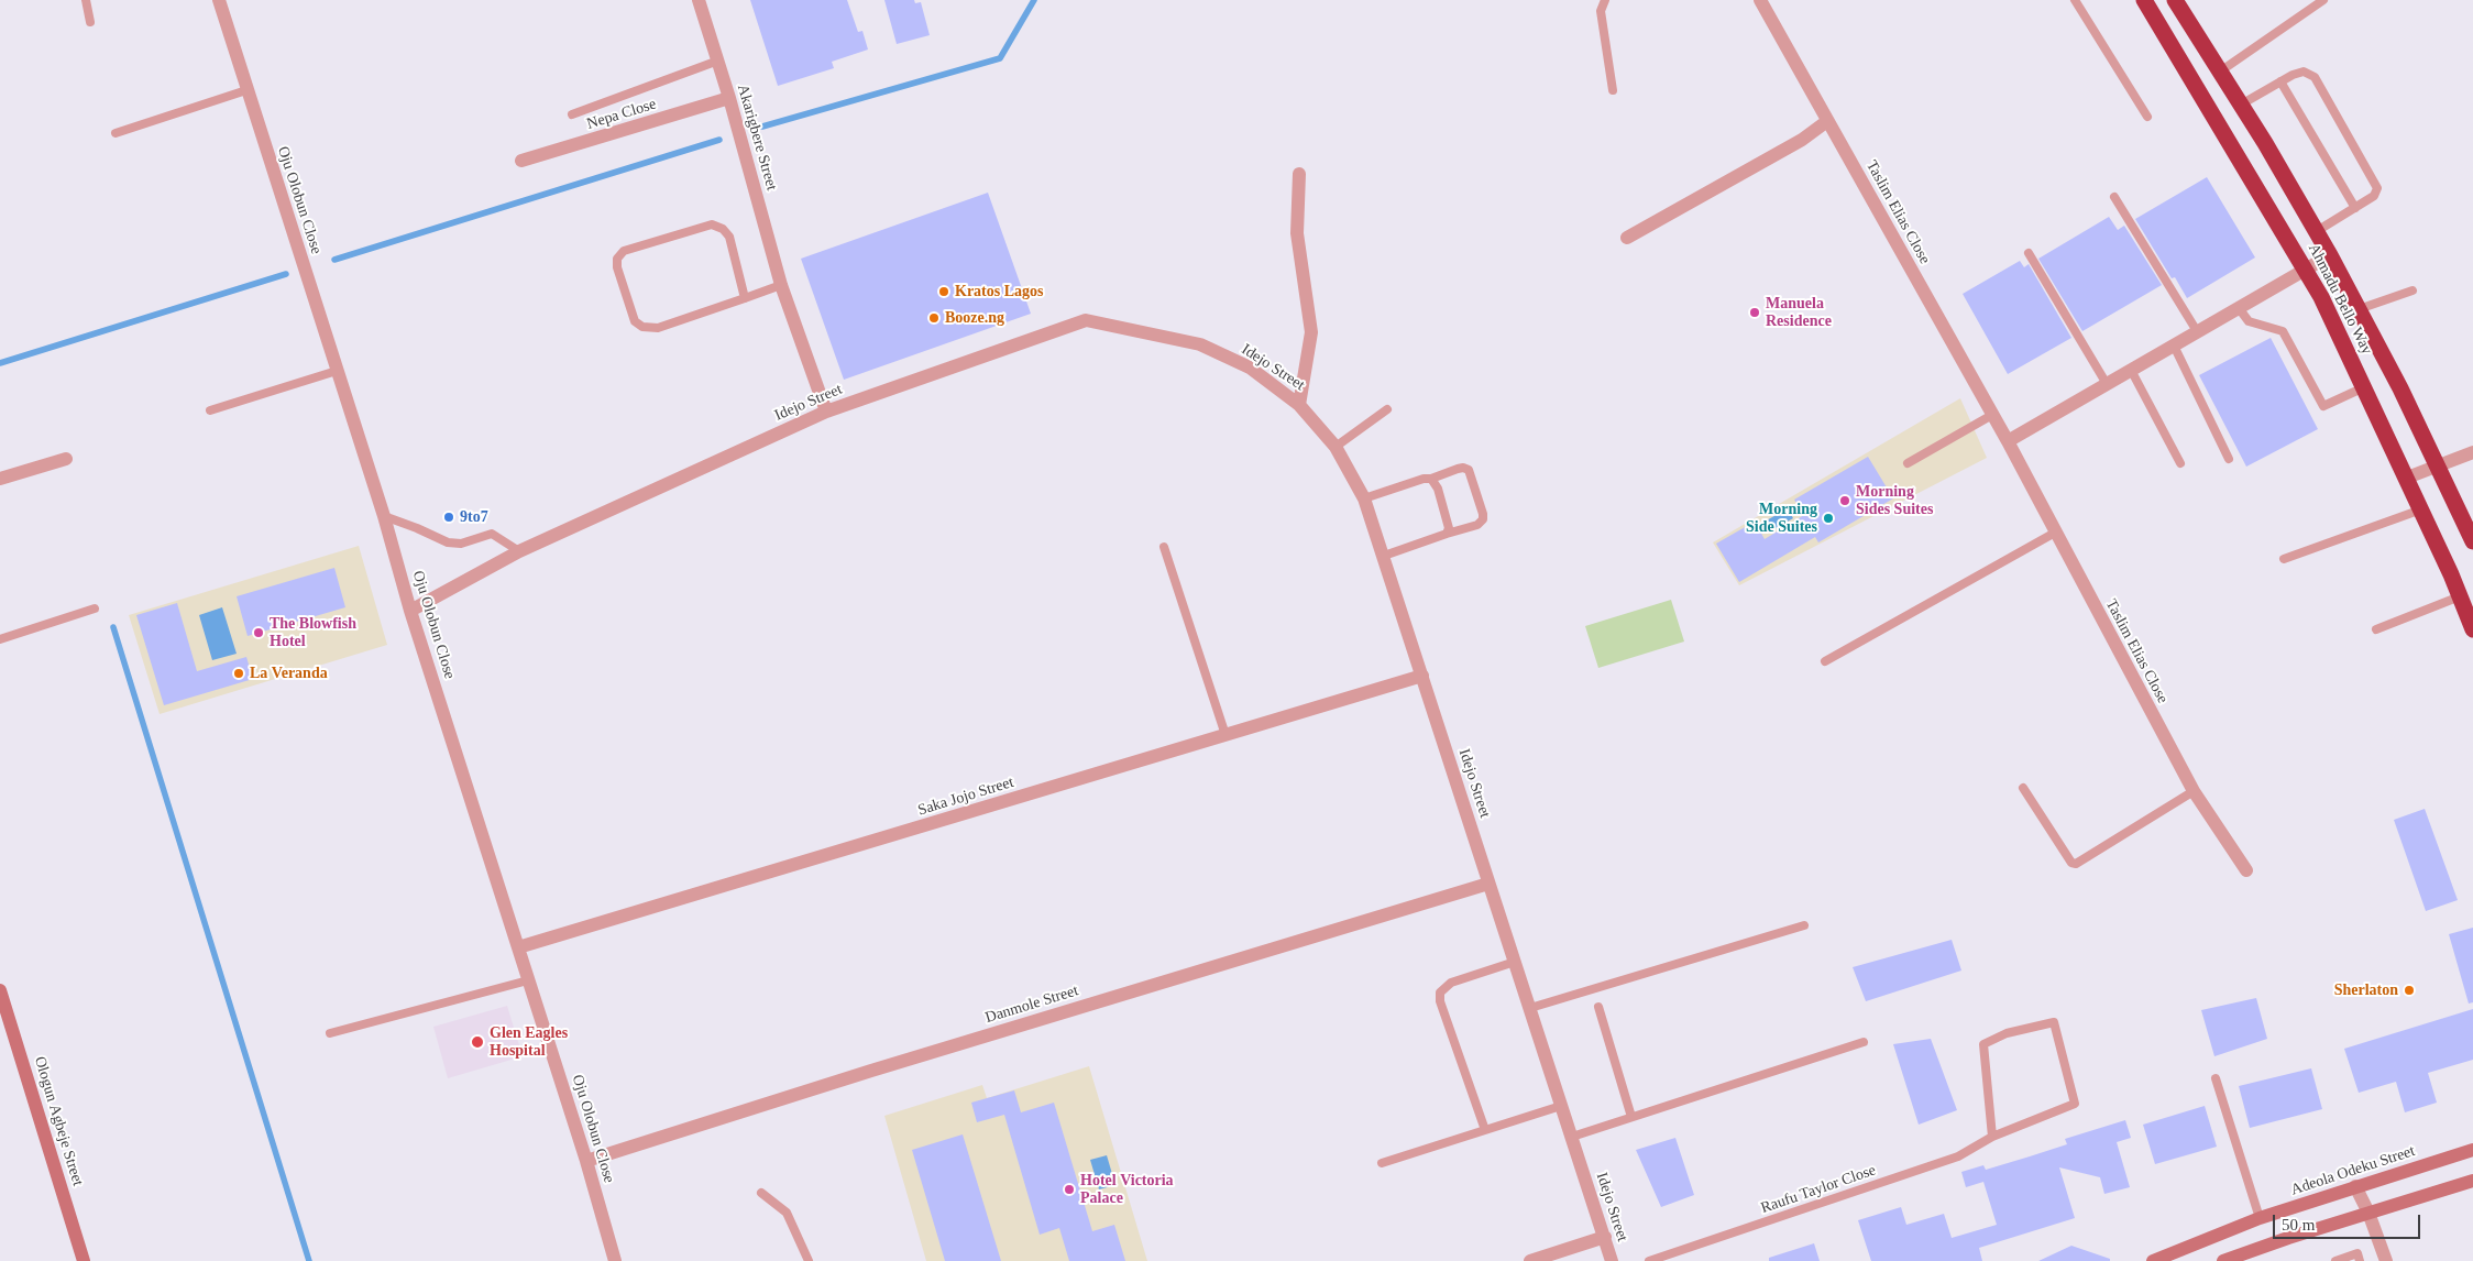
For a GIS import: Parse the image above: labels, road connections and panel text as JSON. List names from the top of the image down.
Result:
{
  "streets": {
    "highway": ["Ahmadu Bello Way"],
    "main road": ["Ologun Agbeje Street", "Adeola Odeku Street"],
    "street": [
      "Nepa Close",
      "Akarigbere Street",
      "Oju Olobun Close",
      "Taslim Elias Close",
      "Idejo Street",
      "Saka Jojo Street",
      "Danmole Street"
    ],
    "lane": ["Raufu Taylor Close"]
  },
  "crossings": [
    ["Nepa Close", "Akarigbere Street"],
    ["Akarigbere Street", "Idejo Street"],
    ["Oju Olobun Close", "Idejo Street"],
    ["Oju Olobun Close", "Saka Jojo Street"],
    ["Oju Olobun Close", "Danmole Street"],
    ["Idejo Street", "Saka Jojo Street"],
    ["Idejo Street", "Danmole Street"]
  ],
  "places": [
    "Kratos Lagos",
    "Manuela Residence",
    "Booze.ng",
    "Morning Sides Suites",
    "9to7",
    "Morning Side Suites",
    "The Blowfish Hotel",
    "La Veranda",
    "Sherlaton",
    "Glen Eagles Hospital",
    "Hotel Victoria Palace"
  ],
  "scale_bar": "50 m"
}
